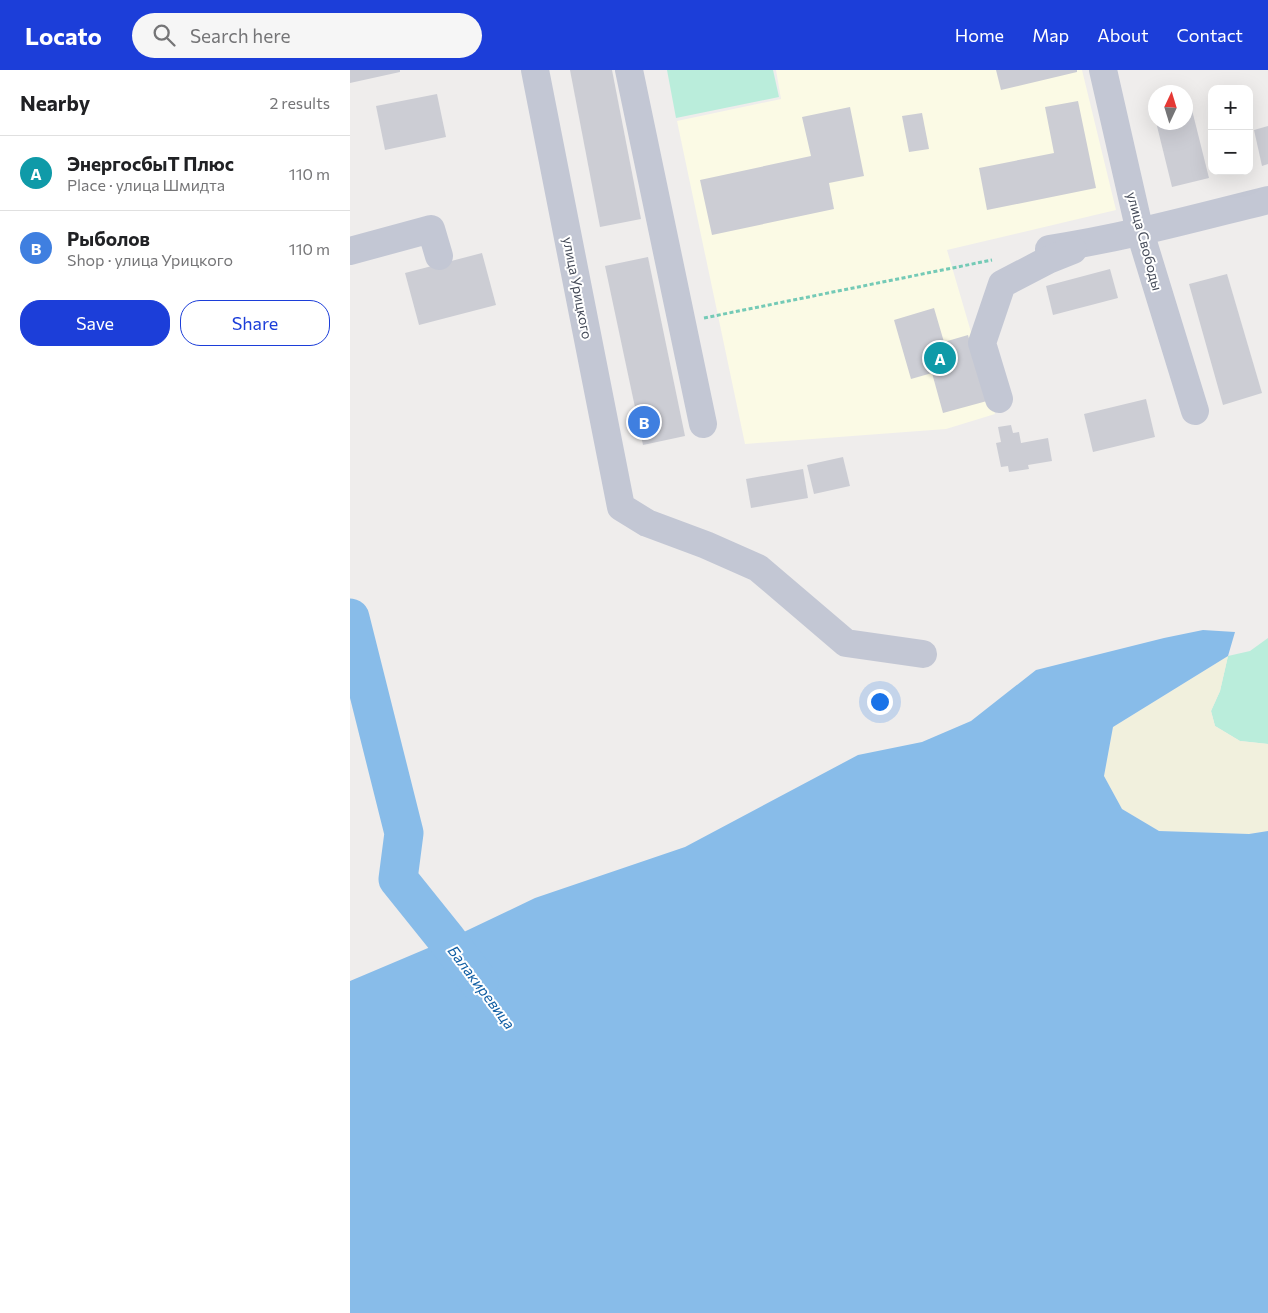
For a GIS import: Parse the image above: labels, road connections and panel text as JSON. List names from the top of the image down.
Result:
{
  "streets": {
    "street": ["улица Свободы", "улица Урицкого"]
  },
  "water": ["Балакиревица"],
  "north": "top",
  "page": {
    "header": "Locato",
    "search": "Search here",
    "nav": [
      "Home",
      "Map",
      "About",
      "Contact"
    ],
    "heading": ["Nearby", "2 results"],
    "map_buttons": ["+", "−"],
    "list": [
      {
        "mark": "A",
        "name": "ЭнергосбыТ Плюс",
        "note": "Place · улица Шмидта",
        "value": "110 m"
      },
      {
        "mark": "B",
        "name": "Рыболов",
        "note": "Shop · улица Урицкого",
        "value": "110 m"
      }
    ],
    "buttons": ["Save", "Share"],
    "pins": ["A", "B"]
  }
}
